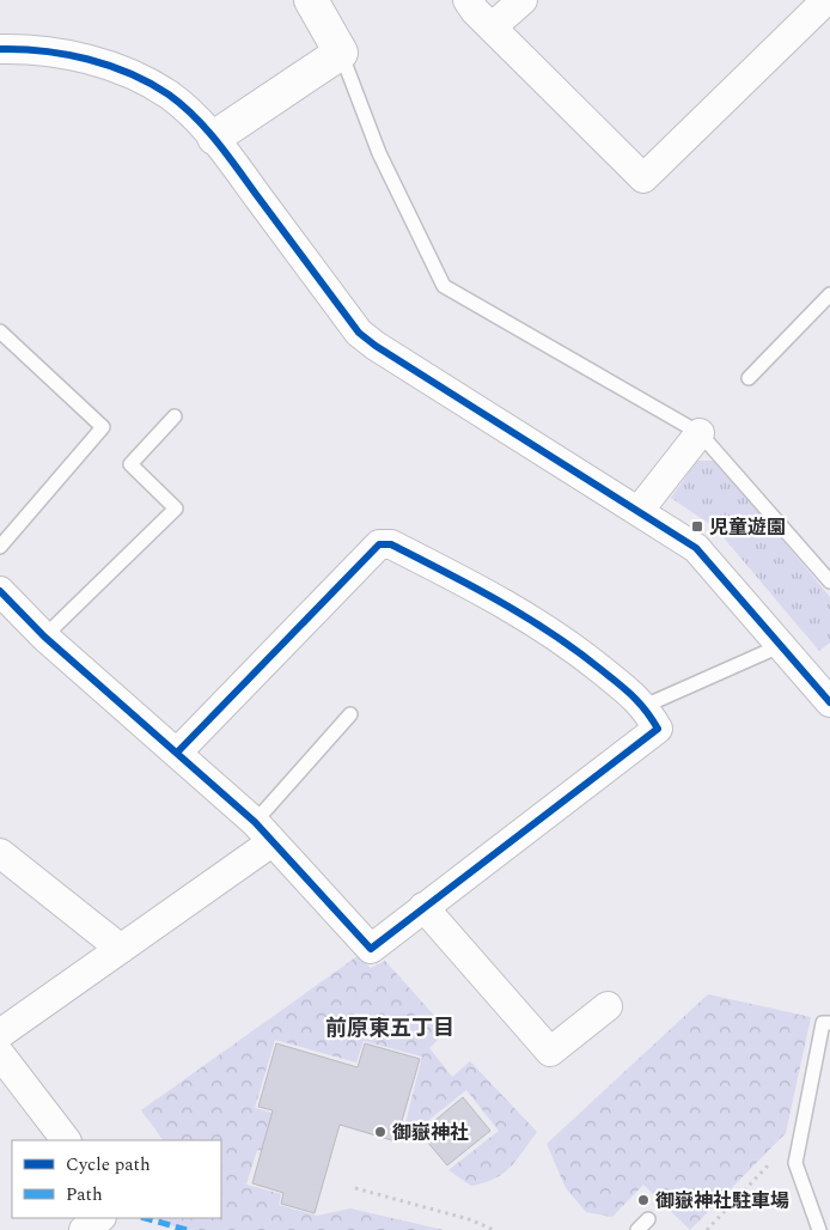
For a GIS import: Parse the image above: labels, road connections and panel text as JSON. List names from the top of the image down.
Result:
{
  "districts": ["前原東五丁目"],
  "places": {
    "transit": ["児童遊園"],
    "other": ["御嶽神社", "御嶽神社駐車場"]
  },
  "legend": ["Cycle path", "Path"]
}
